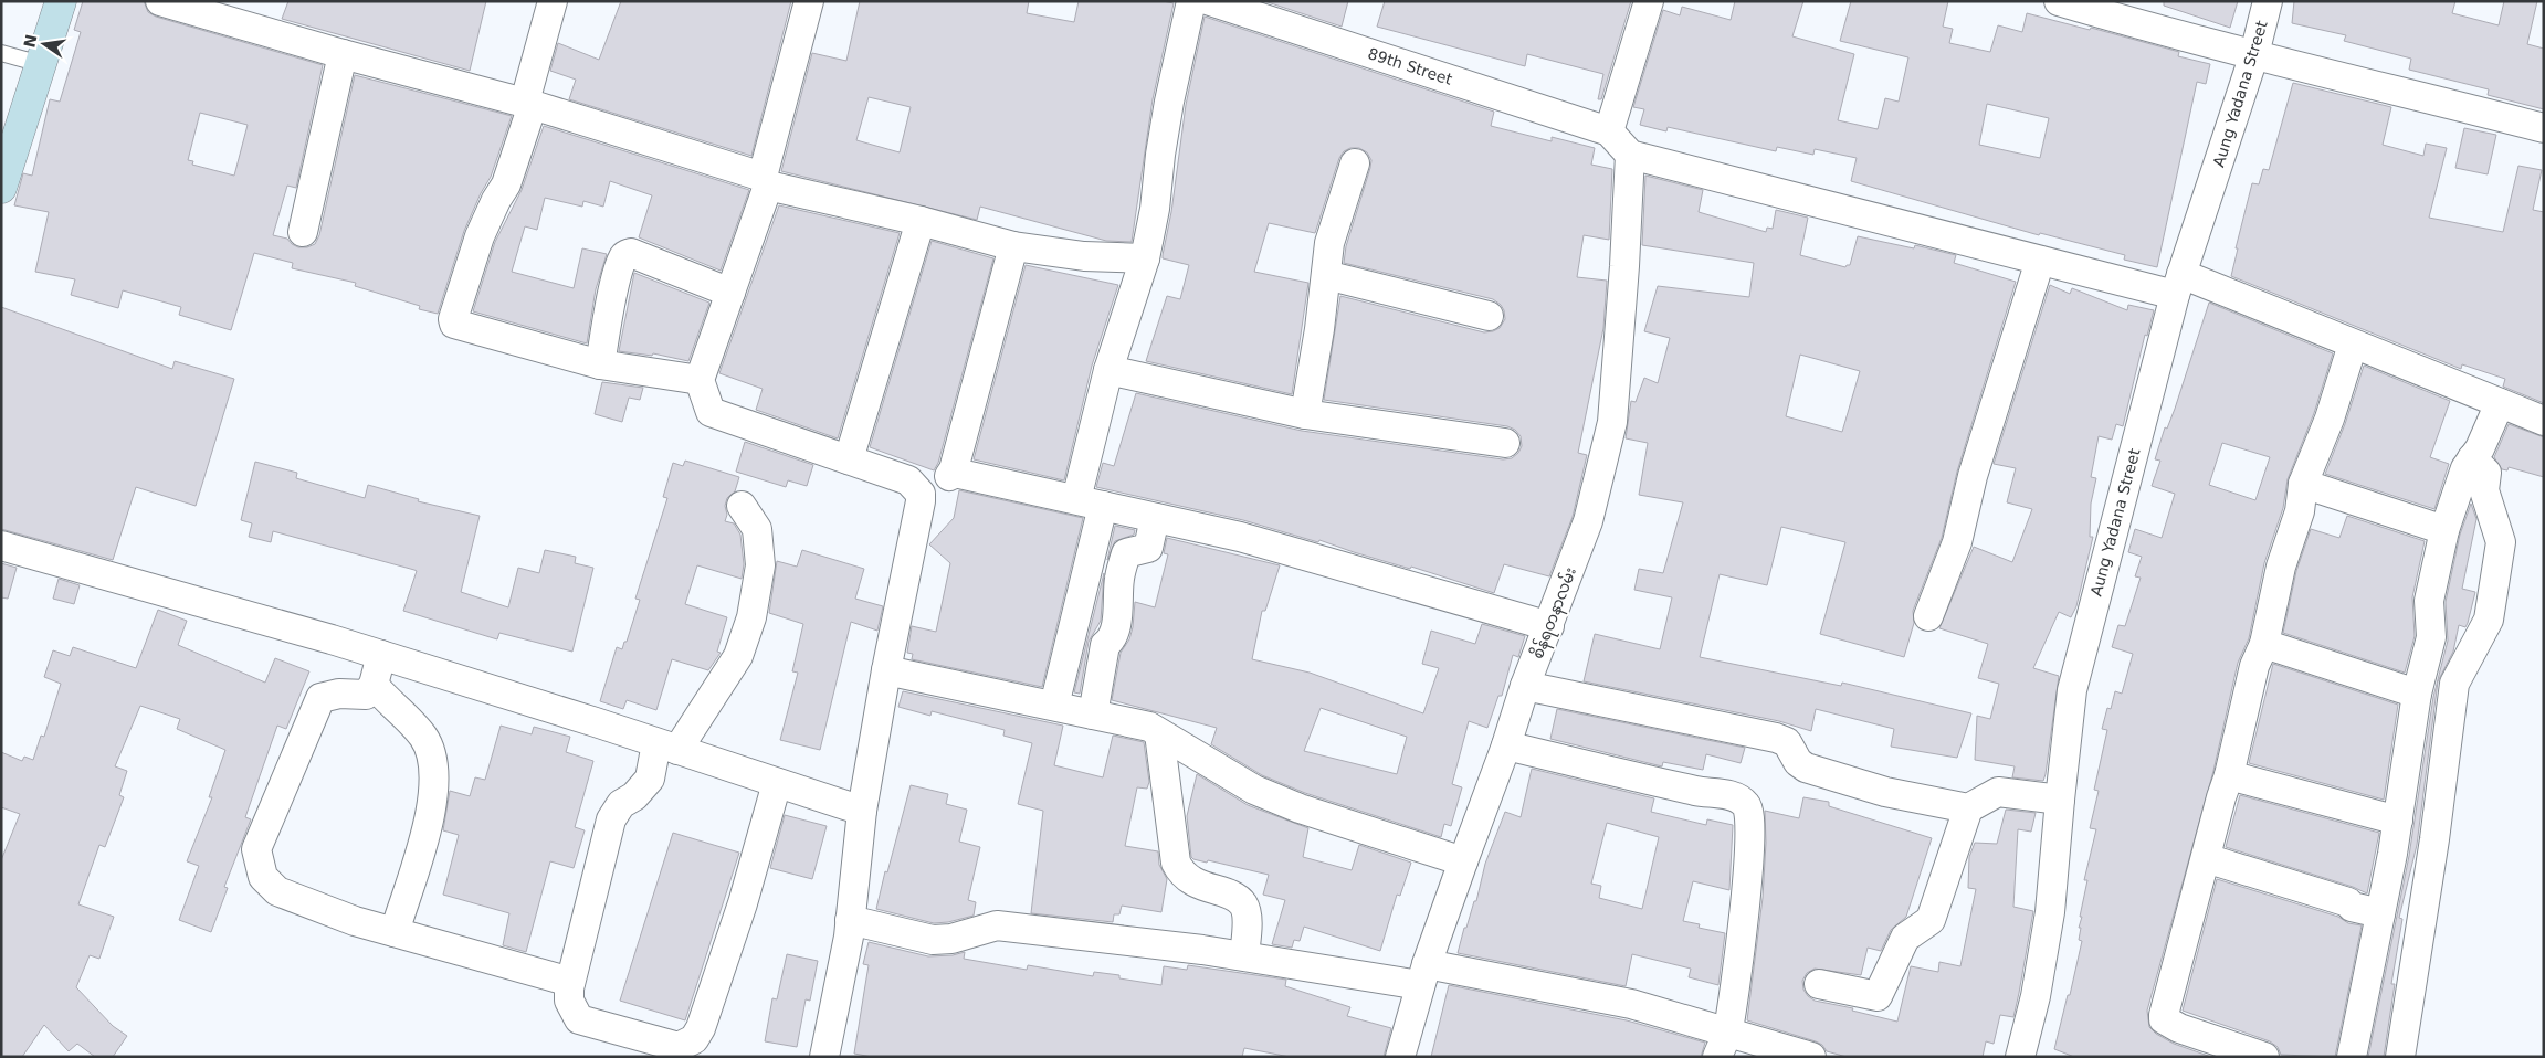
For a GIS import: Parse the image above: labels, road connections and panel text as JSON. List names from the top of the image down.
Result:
{
  "streets": {
    "street": ["89th Street", "Aung Yadana Street", "စိန်ရတနာလမ်း"]
  },
  "north": "left"
}
